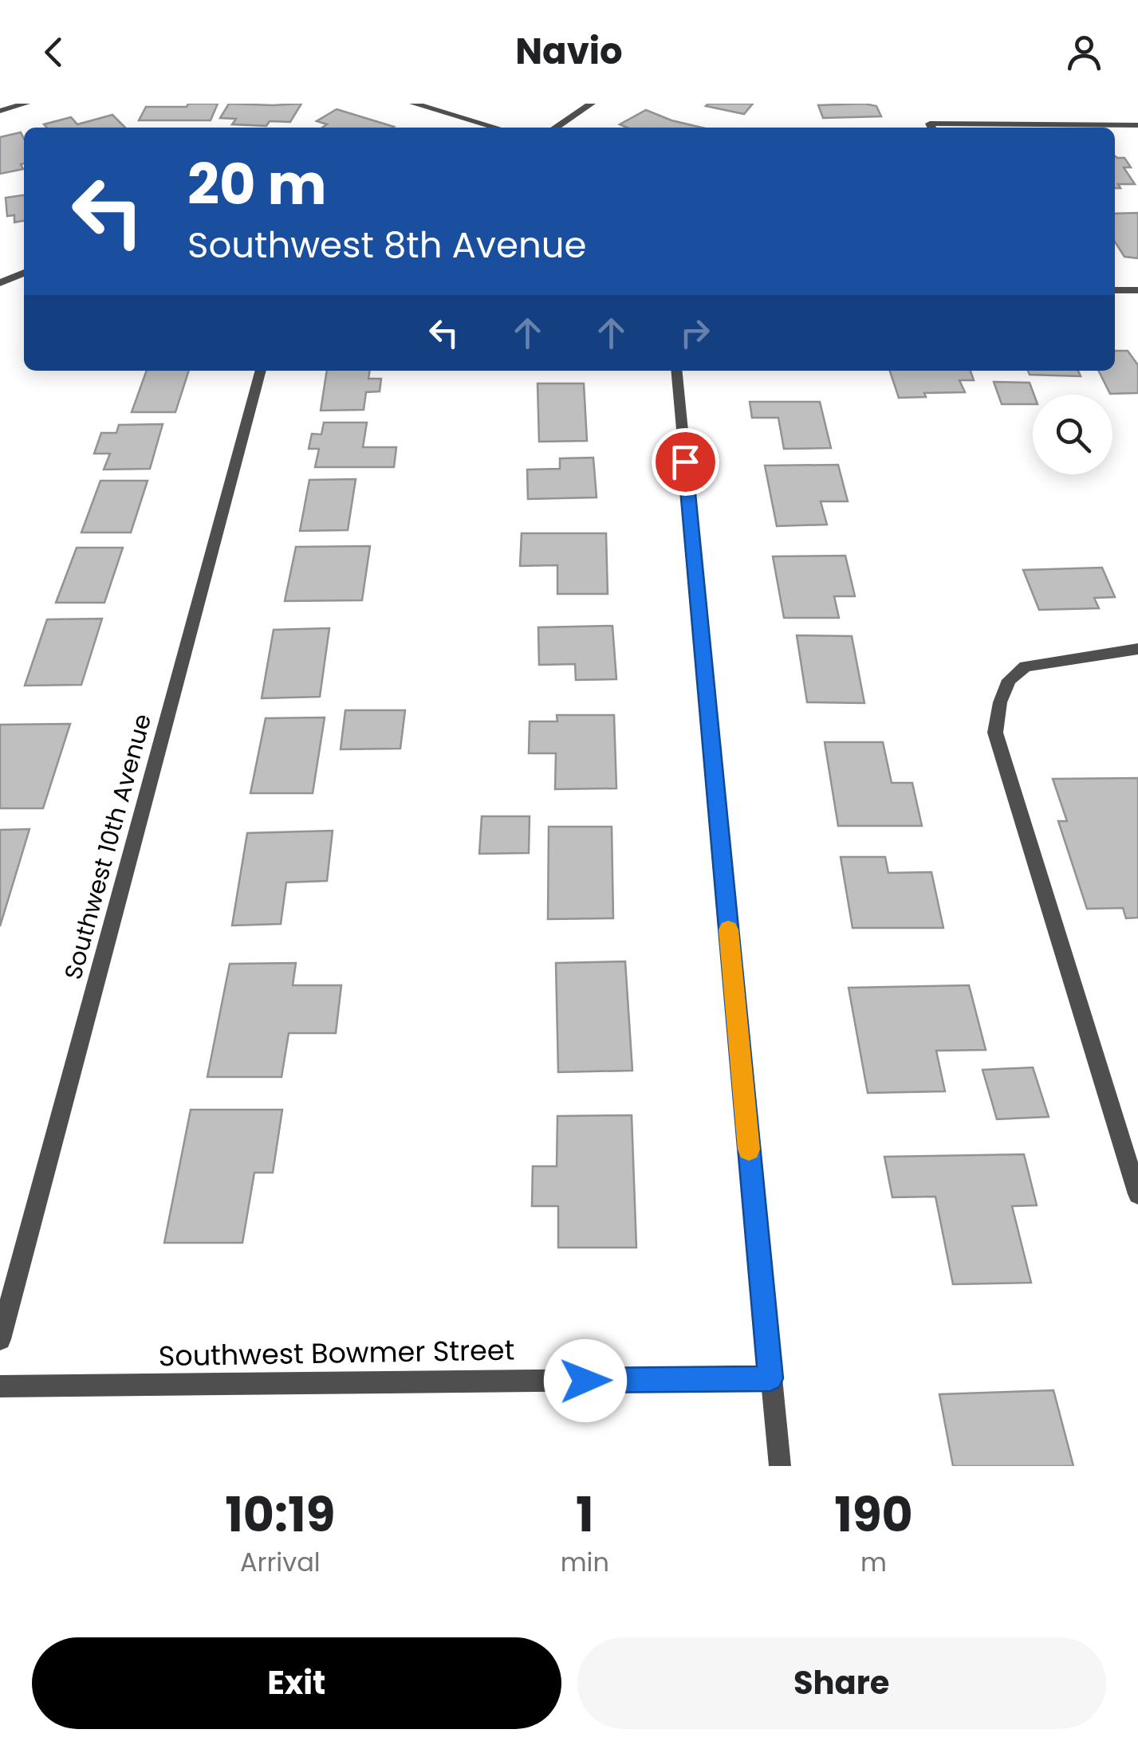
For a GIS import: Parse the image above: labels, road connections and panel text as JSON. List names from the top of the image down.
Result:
{
  "streets": {
    "street": ["Southwest 10th Avenue", "Southwest Bowmer Street"]
  },
  "page": {
    "header": "Navio",
    "turn": ["20 m", "Southwest 8th Avenue"],
    "eta": [
      "10:19",
      "Arrival",
      "1",
      "min",
      "190",
      "m"
    ],
    "buttons": ["Exit", "Share"]
  }
}
